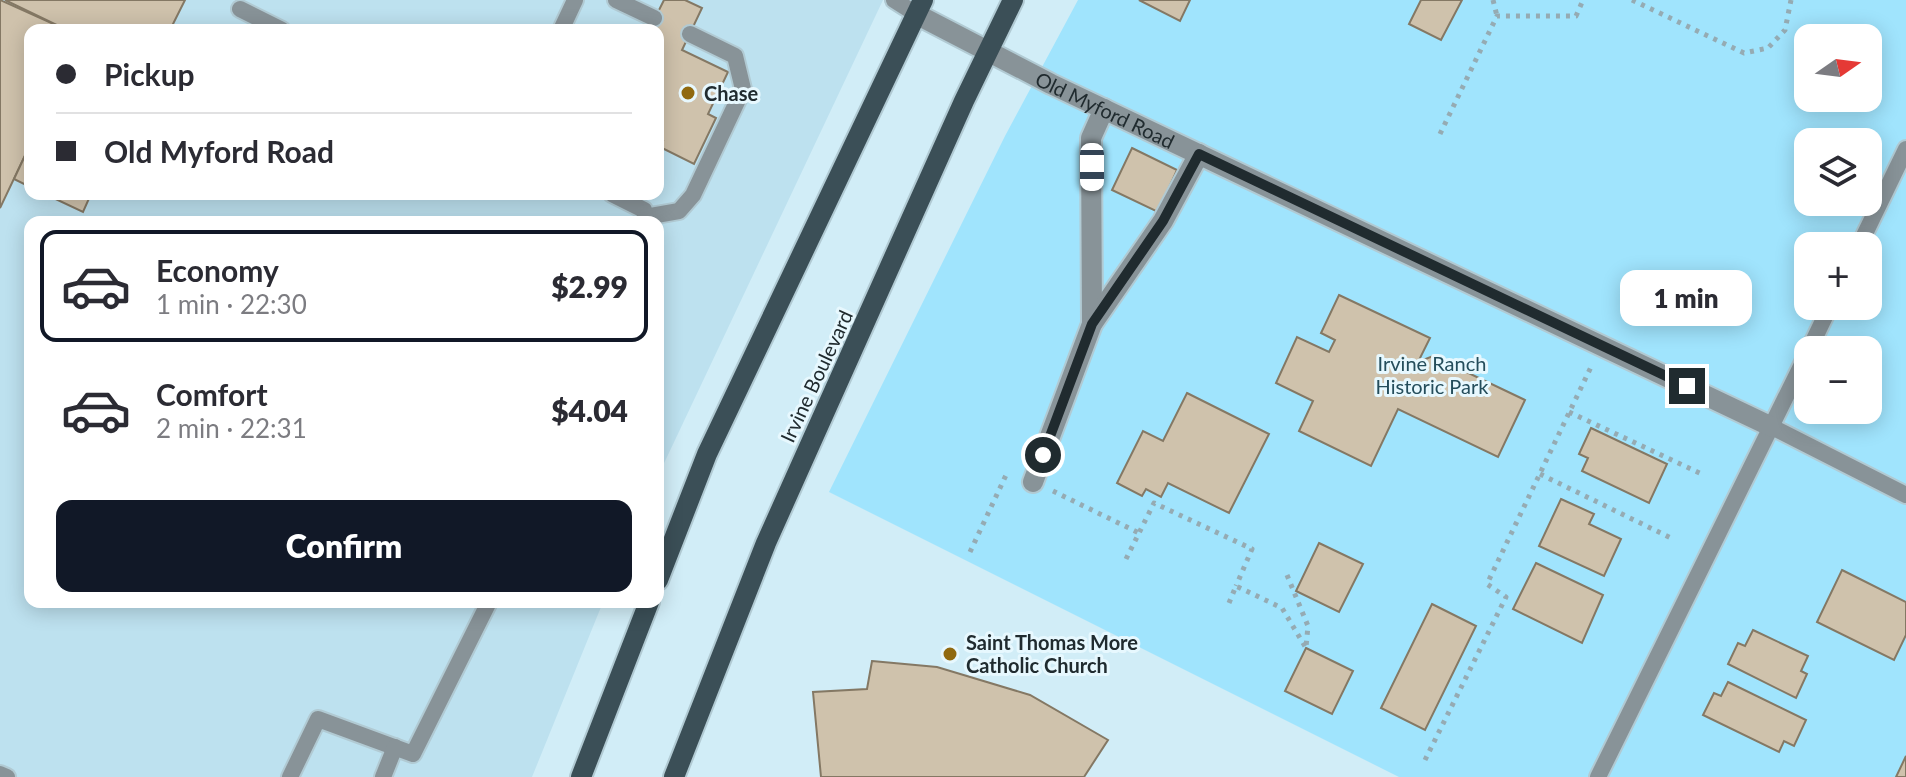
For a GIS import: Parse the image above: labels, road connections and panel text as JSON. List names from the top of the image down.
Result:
{
  "streets": {
    "main road": ["Irvine Boulevard"],
    "street": ["Old Myford Road"]
  },
  "crossings": [
    ["Old Myford Road", "Irvine Boulevard"]
  ],
  "parks": ["Irvine Ranch Historic Park"],
  "places": ["Chase", "Saint Thomas More Catholic Church"],
  "north": "right",
  "page": {
    "map_buttons": ["+", "−"],
    "banner": ["Pickup", "Old Myford Road"],
    "list": [
      {
        "name": "Economy",
        "note": "1 min · 22:30",
        "value": "$2.99"
      },
      {
        "name": "Comfort",
        "note": "2 min · 22:31",
        "value": "$4.04"
      }
    ],
    "bubble": "1 min",
    "buttons": "Confirm"
  }
}
